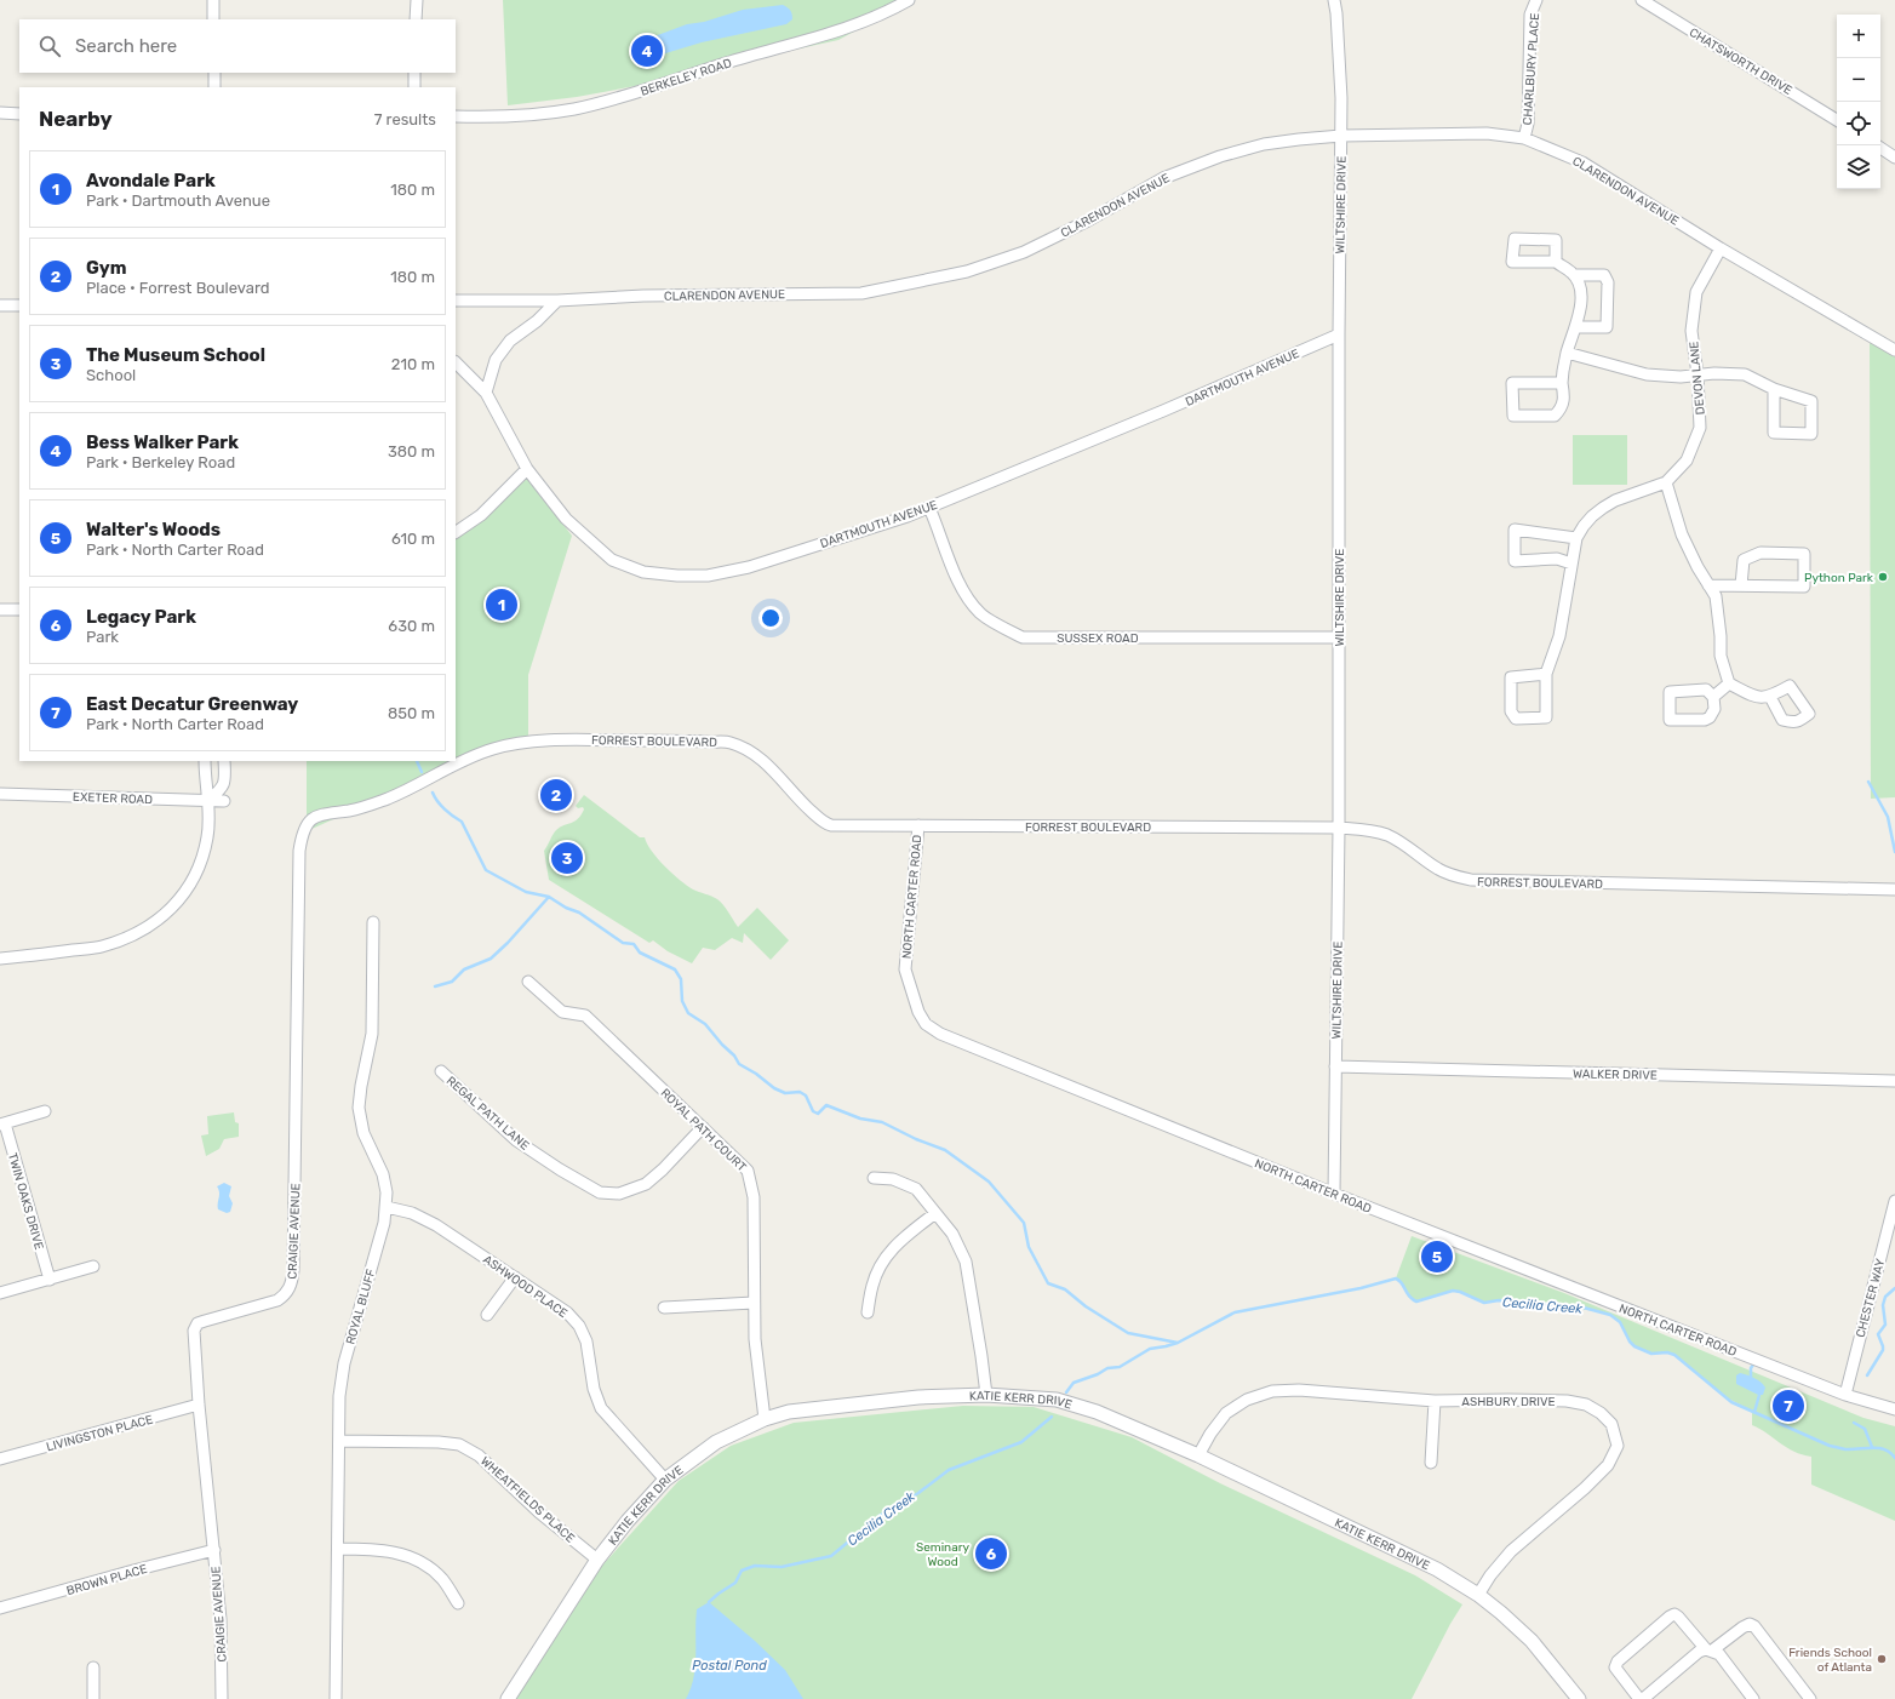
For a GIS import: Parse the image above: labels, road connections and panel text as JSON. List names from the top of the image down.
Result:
{
  "streets": {
    "street": [
      "CHATSWORTH DRIVE",
      "CHARLBURY PLACE",
      "BERKELEY ROAD",
      "CLARENDON AVENUE",
      "WILTSHIRE DRIVE",
      "DARTMOUTH AVENUE",
      "DEVON LANE",
      "SUSSEX ROAD",
      "FORREST BOULEVARD",
      "EXETER ROAD",
      "NORTH CARTER ROAD",
      "WALKER DRIVE",
      "REGAL PATH LANE",
      "ROYAL PATH COURT",
      "TWIN OAKS DRIVE",
      "CRAIGIE AVENUE",
      "ASHWOOD PLACE",
      "CHESTER WAY",
      "ROYAL BLUFF",
      "KATIE KERR DRIVE",
      "ASHBURY DRIVE",
      "LIVINGSTON PLACE",
      "WHEATFIELDS PLACE",
      "BROWN PLACE"
    ]
  },
  "crossings": [
    ["CHARLBURY PLACE", "CLARENDON AVENUE"],
    ["CLARENDON AVENUE", "WILTSHIRE DRIVE"],
    ["CLARENDON AVENUE", "DEVON LANE"],
    ["WILTSHIRE DRIVE", "DARTMOUTH AVENUE"],
    ["WILTSHIRE DRIVE", "SUSSEX ROAD"],
    ["WILTSHIRE DRIVE", "FORREST BOULEVARD"],
    ["WILTSHIRE DRIVE", "NORTH CARTER ROAD"],
    ["WILTSHIRE DRIVE", "WALKER DRIVE"],
    ["DARTMOUTH AVENUE", "SUSSEX ROAD"],
    ["FORREST BOULEVARD", "NORTH CARTER ROAD"],
    ["FORREST BOULEVARD", "CRAIGIE AVENUE"],
    ["NORTH CARTER ROAD", "CHESTER WAY"],
    ["REGAL PATH LANE", "ROYAL PATH COURT"],
    ["ROYAL PATH COURT", "KATIE KERR DRIVE"],
    ["CRAIGIE AVENUE", "LIVINGSTON PLACE"],
    ["CRAIGIE AVENUE", "BROWN PLACE"],
    ["ASHWOOD PLACE", "ROYAL BLUFF"],
    ["ASHWOOD PLACE", "KATIE KERR DRIVE"],
    ["ROYAL BLUFF", "WHEATFIELDS PLACE"],
    ["KATIE KERR DRIVE", "ASHBURY DRIVE"],
    ["KATIE KERR DRIVE", "WHEATFIELDS PLACE"]
  ],
  "water": ["Cecilia Creek", "Postal Pond"],
  "parks": ["Seminary Wood"],
  "places": ["Python Park", "Friends School of Atlanta"],
  "page": {
    "map_buttons": ["+", "−"],
    "search": "Search here",
    "pins": [
      "4",
      "1",
      "2",
      "3",
      "5",
      "7",
      "6"
    ],
    "heading": ["Nearby", "7 results"],
    "list": [
      {
        "mark": "1",
        "name": "Avondale Park",
        "note": "Park · Dartmouth Avenue",
        "value": "180 m"
      },
      {
        "mark": "2",
        "name": "Gym",
        "note": "Place · Forrest Boulevard",
        "value": "180 m"
      },
      {
        "mark": "3",
        "name": "The Museum School",
        "note": "School",
        "value": "210 m"
      },
      {
        "mark": "4",
        "name": "Bess Walker Park",
        "note": "Park · Berkeley Road",
        "value": "380 m"
      },
      {
        "mark": "5",
        "name": "Walter's Woods",
        "note": "Park · North Carter Road",
        "value": "610 m"
      },
      {
        "mark": "6",
        "name": "Legacy Park",
        "note": "Park",
        "value": "630 m"
      },
      {
        "mark": "7",
        "name": "East Decatur Greenway",
        "note": "Park · North Carter Road",
        "value": "850 m"
      }
    ]
  }
}
